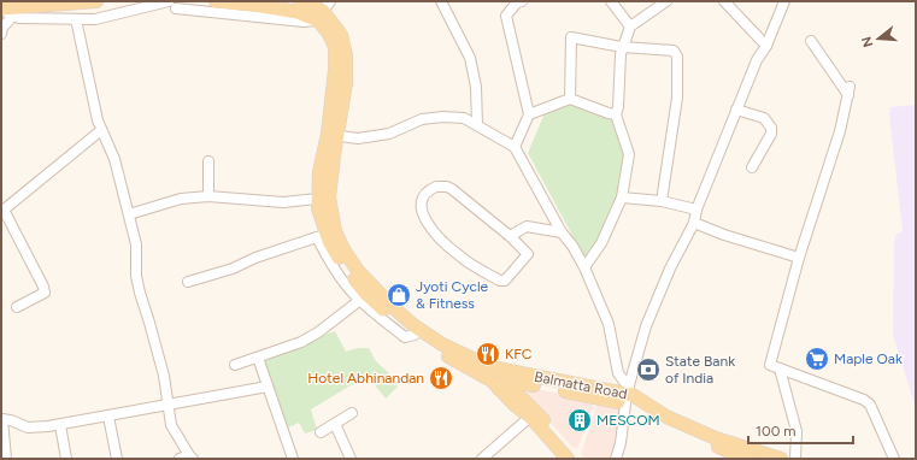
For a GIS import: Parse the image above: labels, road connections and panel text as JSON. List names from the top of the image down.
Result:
{
  "streets": {
    "main road": ["Balmatta Road"]
  },
  "places": {
    "shop": ["Jyoti Cycle & Fitness"],
    "restaurant": ["KFC", "Hotel Abhinandan"],
    "supermarket": ["Maple Oak"],
    "bank": ["State Bank of India"],
    "building": ["MESCOM"]
  },
  "scale_bar": "100 m",
  "north": "left"
}
